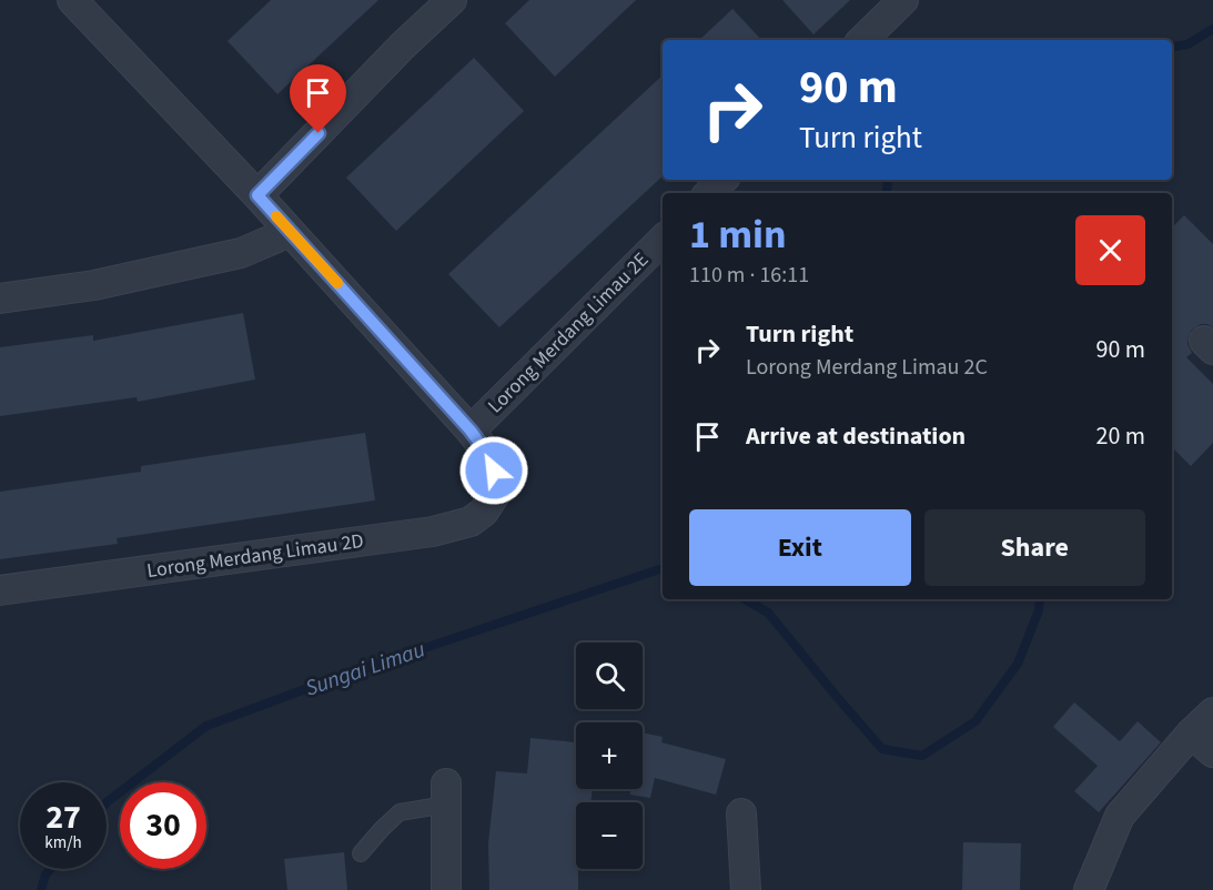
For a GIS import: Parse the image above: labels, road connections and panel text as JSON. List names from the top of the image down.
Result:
{
  "streets": {
    "street": ["Lorong Merdang Limau 2E", "Lorong Merdang Limau 2D"]
  },
  "crossings": [
    ["Lorong Merdang Limau 2E", "Lorong Merdang Limau 2D"]
  ],
  "water": ["Sungai Limau"],
  "page": {
    "turn": ["90 m", "Turn right"],
    "heading": ["1 min", "110 m · 16:11"],
    "list": [
      {
        "name": "Turn right",
        "note": "Lorong Merdang Limau 2C",
        "value": "90 m"
      },
      {
        "name": "Arrive at destination",
        "value": "20 m"
      }
    ],
    "buttons": ["Exit", "Share"],
    "map_buttons": ["+", "−"],
    "speed": "27 km/h",
    "limit": "30"
  }
}
